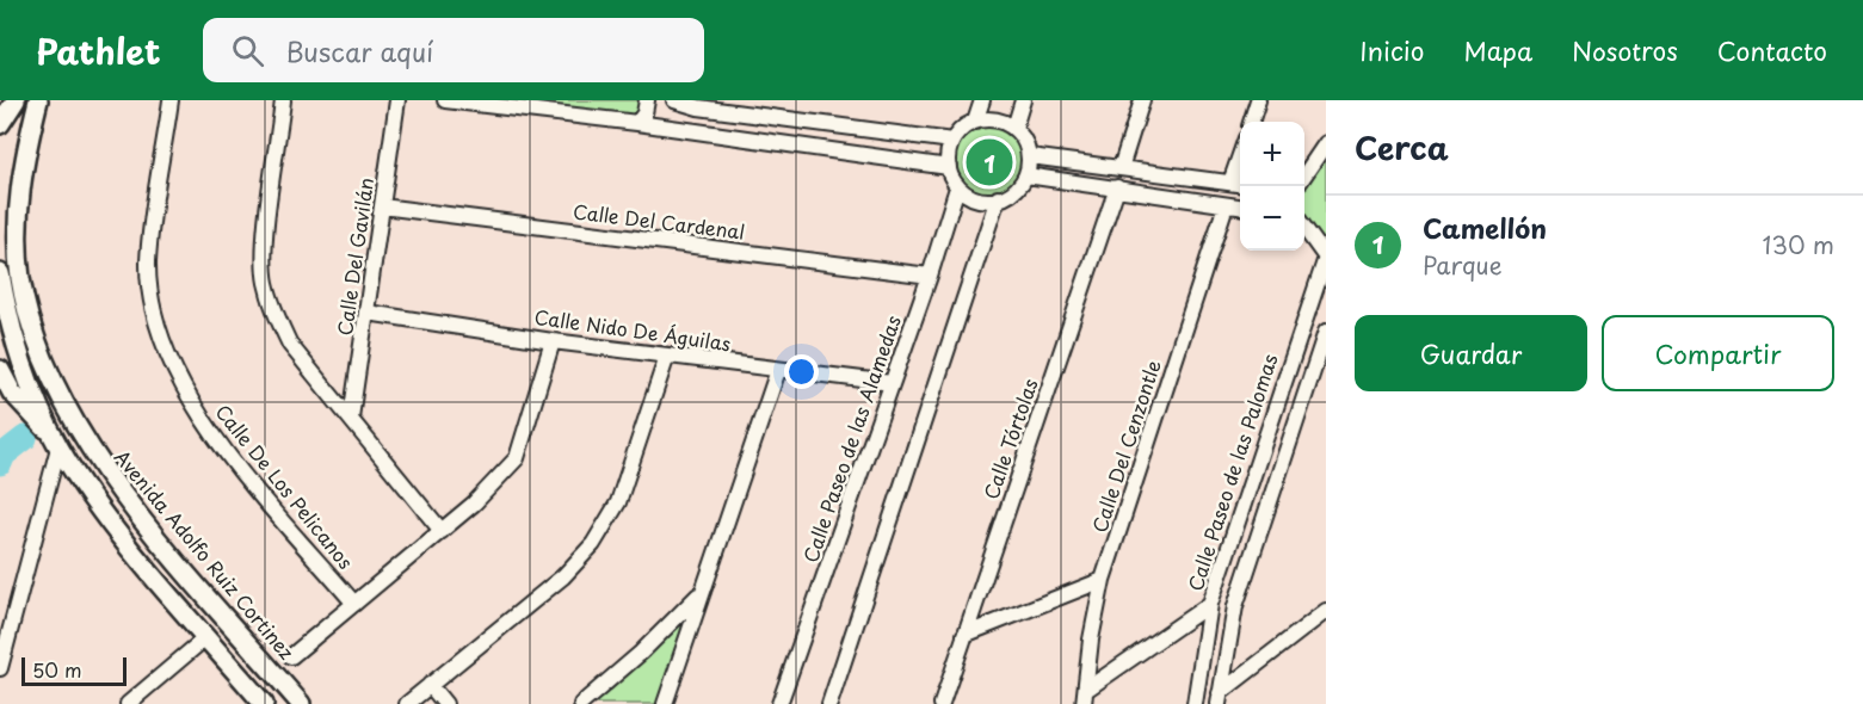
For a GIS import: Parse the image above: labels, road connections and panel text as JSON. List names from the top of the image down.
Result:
{
  "streets": {
    "main road": ["Avenida Adolfo Ruiz Cortinez"],
    "street": [
      "Calle Del Cardenal",
      "Calle Del Gavilán",
      "Calle Nido De Águilas",
      "Calle Paseo de las Alamedas",
      "Calle Tórtolas",
      "Calle Del Cenzontle",
      "Calle Paseo de las Palomas",
      "Calle De Los Pelicanos"
    ]
  },
  "crossings": [
    ["Calle Del Cardenal", "Calle Del Gavilán"],
    ["Calle Del Cardenal", "Calle Paseo de las Alamedas"],
    ["Calle Del Gavilán", "Calle Nido De Águilas"],
    ["Calle Nido De Águilas", "Calle Paseo de las Alamedas"]
  ],
  "scale_bar": "50 m",
  "page": {
    "header": "Pathlet",
    "search": "Buscar aquí",
    "nav": [
      "Inicio",
      "Mapa",
      "Nosotros",
      "Contacto"
    ],
    "heading": "Cerca",
    "map_buttons": ["+", "−"],
    "pins": "1",
    "list": [
      {
        "mark": "1",
        "name": "Camellón",
        "note": "Parque",
        "value": "130 m"
      }
    ],
    "buttons": ["Guardar", "Compartir"],
    "scale": "50 m"
  }
}
